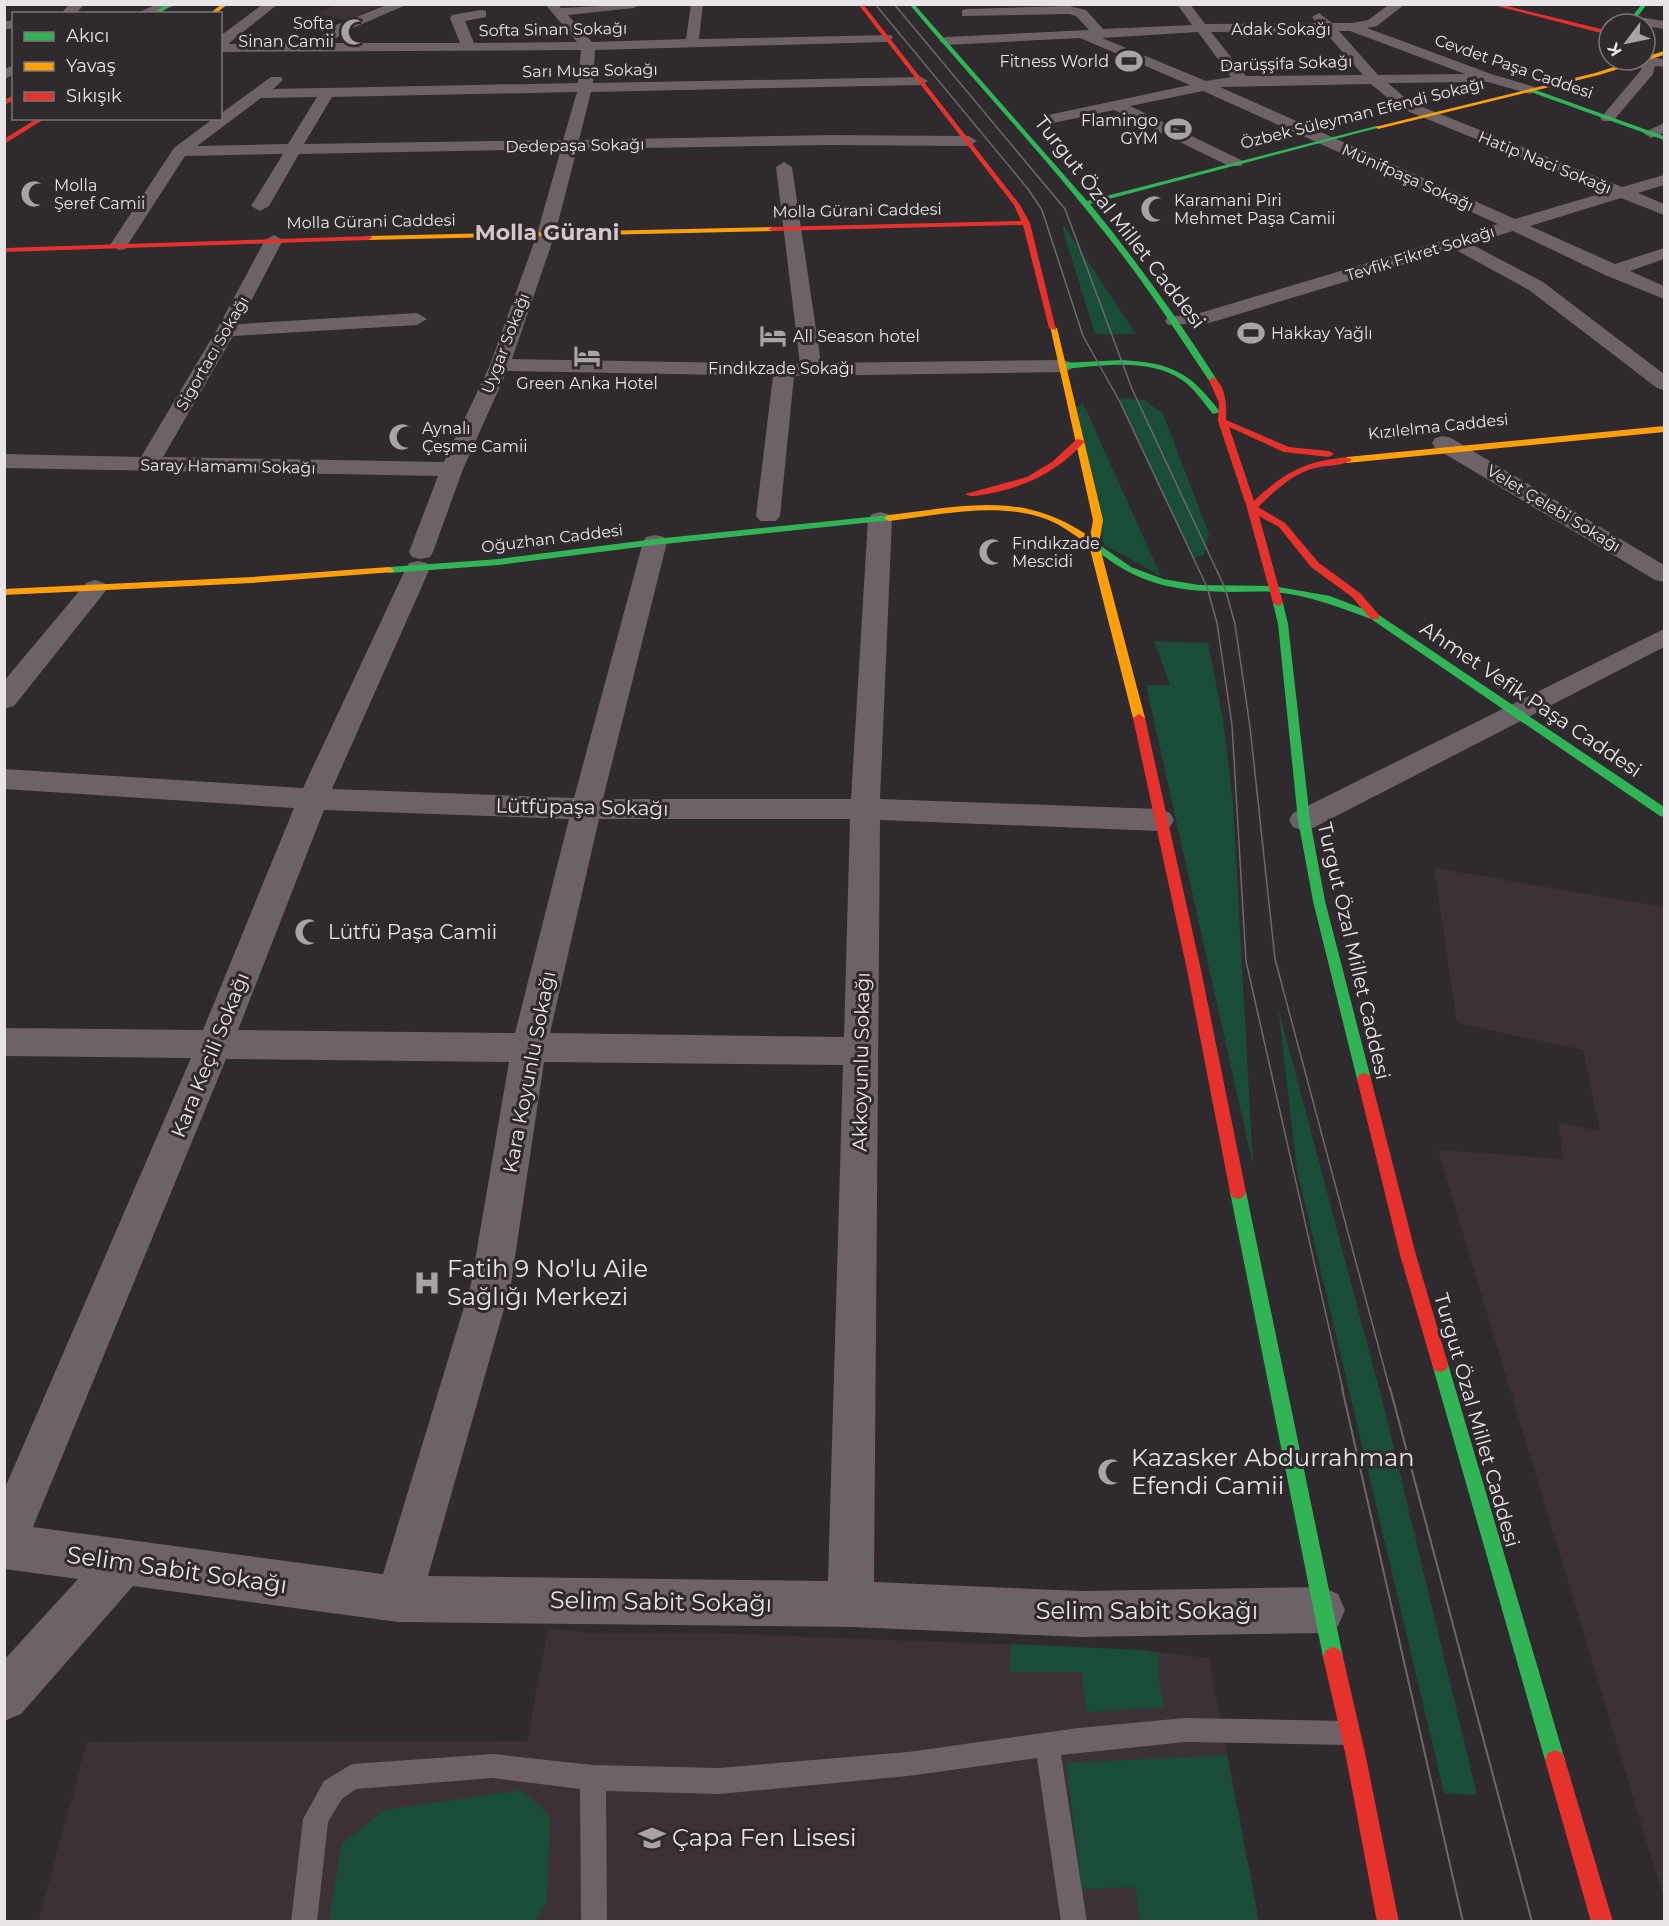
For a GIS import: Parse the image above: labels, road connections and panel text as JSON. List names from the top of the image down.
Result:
{
  "streets": {
    "main road": [
      "Cevdet Paşa Caddesi",
      "Özbek Süleyman Efendi Sokağı",
      "Molla Gürani Caddesi",
      "Turgut Özal Millet Caddesi",
      "Kızılelma Caddesi",
      "Oğuzhan Caddesi",
      "Ahmet Vefik Paşa Caddesi"
    ],
    "street": [
      "Softa Sinan Sokağı",
      "Adak Sokağı",
      "Darüşşifa Sokağı",
      "Sarı Musa Sokağı",
      "Dedepaşa Sokağı",
      "Hatip Naci Sokağı",
      "Münifpaşa Sokağı",
      "Tevfik Fikret Sokağı",
      "Uygar Sokağı",
      "Sigortacı Sokağı",
      "Fındıkzade Sokağı",
      "Saray Hamamı Sokağı",
      "Velet Çelebi Sokağı",
      "Lütfüpaşa Sokağı",
      "Kara Keçili Sokağı",
      "Akkoyunlu Sokağı",
      "Kara Koyunlu Sokağı",
      "Selim Sabit Sokağı"
    ]
  },
  "crossings": [
    ["Softa Sinan Sokağı", "Uygar Sokağı"],
    ["Adak Sokağı", "Hatip Naci Sokağı"],
    ["Darüşşifa Sokağı", "Cevdet Paşa Caddesi"],
    ["Darüşşifa Sokağı", "Hatip Naci Sokağı"],
    ["Darüşşifa Sokağı", "Münifpaşa Sokağı"],
    ["Cevdet Paşa Caddesi", "Özbek Süleyman Efendi Sokağı"],
    ["Sarı Musa Sokağı", "Uygar Sokağı"],
    ["Özbek Süleyman Efendi Sokağı", "Hatip Naci Sokağı"],
    ["Özbek Süleyman Efendi Sokağı", "Münifpaşa Sokağı"],
    ["Özbek Süleyman Efendi Sokağı", "Turgut Özal Millet Caddesi"],
    ["Dedepaşa Sokağı", "Uygar Sokağı"],
    ["Hatip Naci Sokağı", "Tevfik Fikret Sokağı"],
    ["Münifpaşa Sokağı", "Tevfik Fikret Sokağı"],
    ["Molla Gürani Caddesi", "Uygar Sokağı"],
    ["Molla Gürani Caddesi", "Sigortacı Sokağı"],
    ["Turgut Özal Millet Caddesi", "Tevfik Fikret Sokağı"],
    ["Turgut Özal Millet Caddesi", "Kızılelma Caddesi"],
    ["Turgut Özal Millet Caddesi", "Oğuzhan Caddesi"],
    ["Uygar Sokağı", "Fındıkzade Sokağı"],
    ["Uygar Sokağı", "Saray Hamamı Sokağı"],
    ["Uygar Sokağı", "Oğuzhan Caddesi"],
    ["Uygar Sokağı", "Kara Keçili Sokağı"],
    ["Sigortacı Sokağı", "Saray Hamamı Sokağı"],
    ["Kızılelma Caddesi", "Velet Çelebi Sokağı"],
    ["Oğuzhan Caddesi", "Ahmet Vefik Paşa Caddesi"],
    ["Oğuzhan Caddesi", "Kara Keçili Sokağı"],
    ["Oğuzhan Caddesi", "Akkoyunlu Sokağı"],
    ["Oğuzhan Caddesi", "Kara Koyunlu Sokağı"],
    ["Lütfüpaşa Sokağı", "Kara Keçili Sokağı"],
    ["Lütfüpaşa Sokağı", "Akkoyunlu Sokağı"],
    ["Lütfüpaşa Sokağı", "Kara Koyunlu Sokağı"],
    ["Kara Keçili Sokağı", "Selim Sabit Sokağı"],
    ["Akkoyunlu Sokağı", "Selim Sabit Sokağı"],
    ["Kara Koyunlu Sokağı", "Selim Sabit Sokağı"]
  ],
  "districts": ["Molla Gürani"],
  "places": {
    "mosque": [
      "Softa Sinan Camii",
      "Molla Şeref Camii",
      "Karamani Piri Mehmet Paşa Camii",
      "Aynalı Çeşme Camii",
      "Fındıkzade Mescidi",
      "Lütfü Paşa Camii",
      "Kazasker Abdurrahman Efendi Camii"
    ],
    "sports": ["Fitness World", "Flamingo GYM", "Hakkay Yağlı"],
    "hotel": ["All Season hotel", "Green Anka Hotel"],
    "hospital": ["Fatih 9 No'lu Aile Sağlığı Merkezi"],
    "school or university": ["Çapa Fen Lisesi"]
  },
  "legend": ["Akıcı", "Yavaş", "Sıkışık"],
  "north": "bottom left"
}
